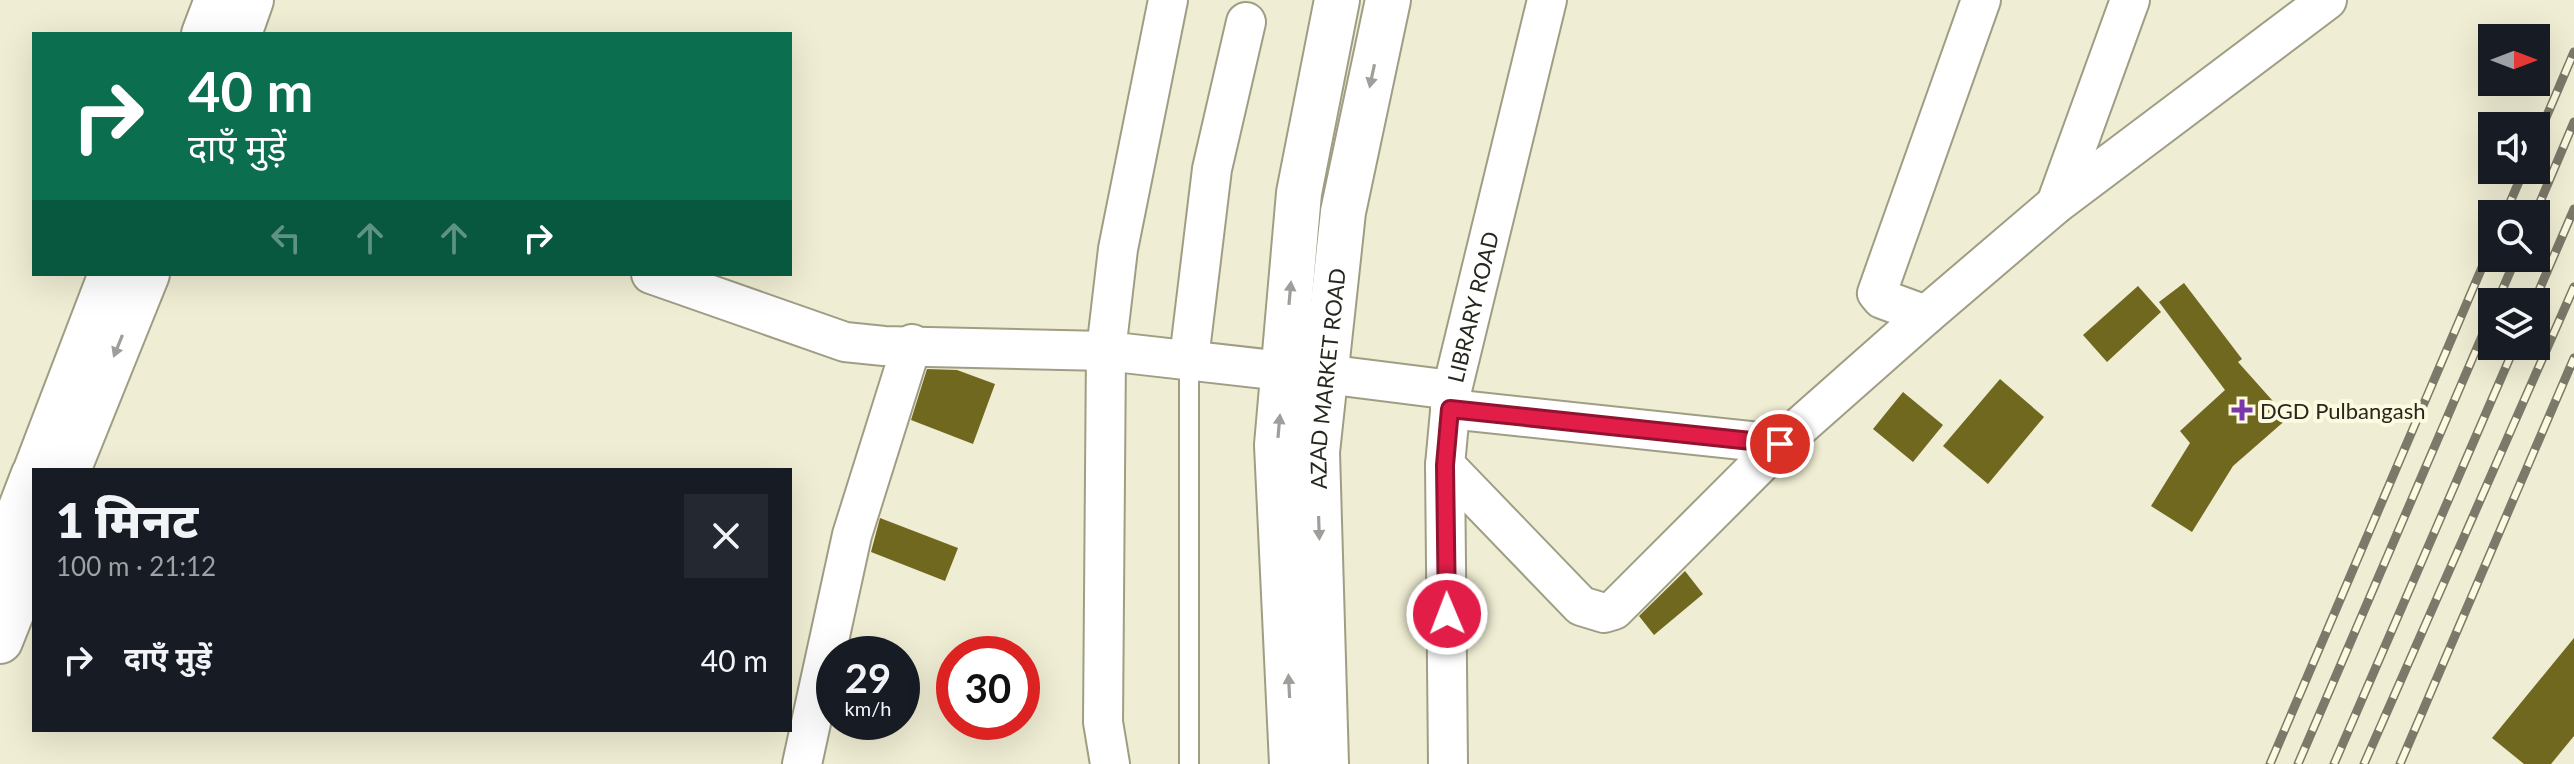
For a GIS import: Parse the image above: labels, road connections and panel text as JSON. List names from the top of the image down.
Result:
{
  "streets": {
    "main road": ["AZAD MARKET ROAD"],
    "street": ["LIBRARY ROAD"]
  },
  "places": {
    "health": ["DGD Pulbangash"]
  },
  "north": "right",
  "page": {
    "turn": ["40 m", "दाएँ मुड़ें"],
    "heading": ["1 मिनट", "100 m · 21:12"],
    "list": [
      {
        "name": "दाएँ मुड़ें",
        "value": "40 m"
      }
    ],
    "speed": "29 km/h",
    "limit": "30"
  }
}
